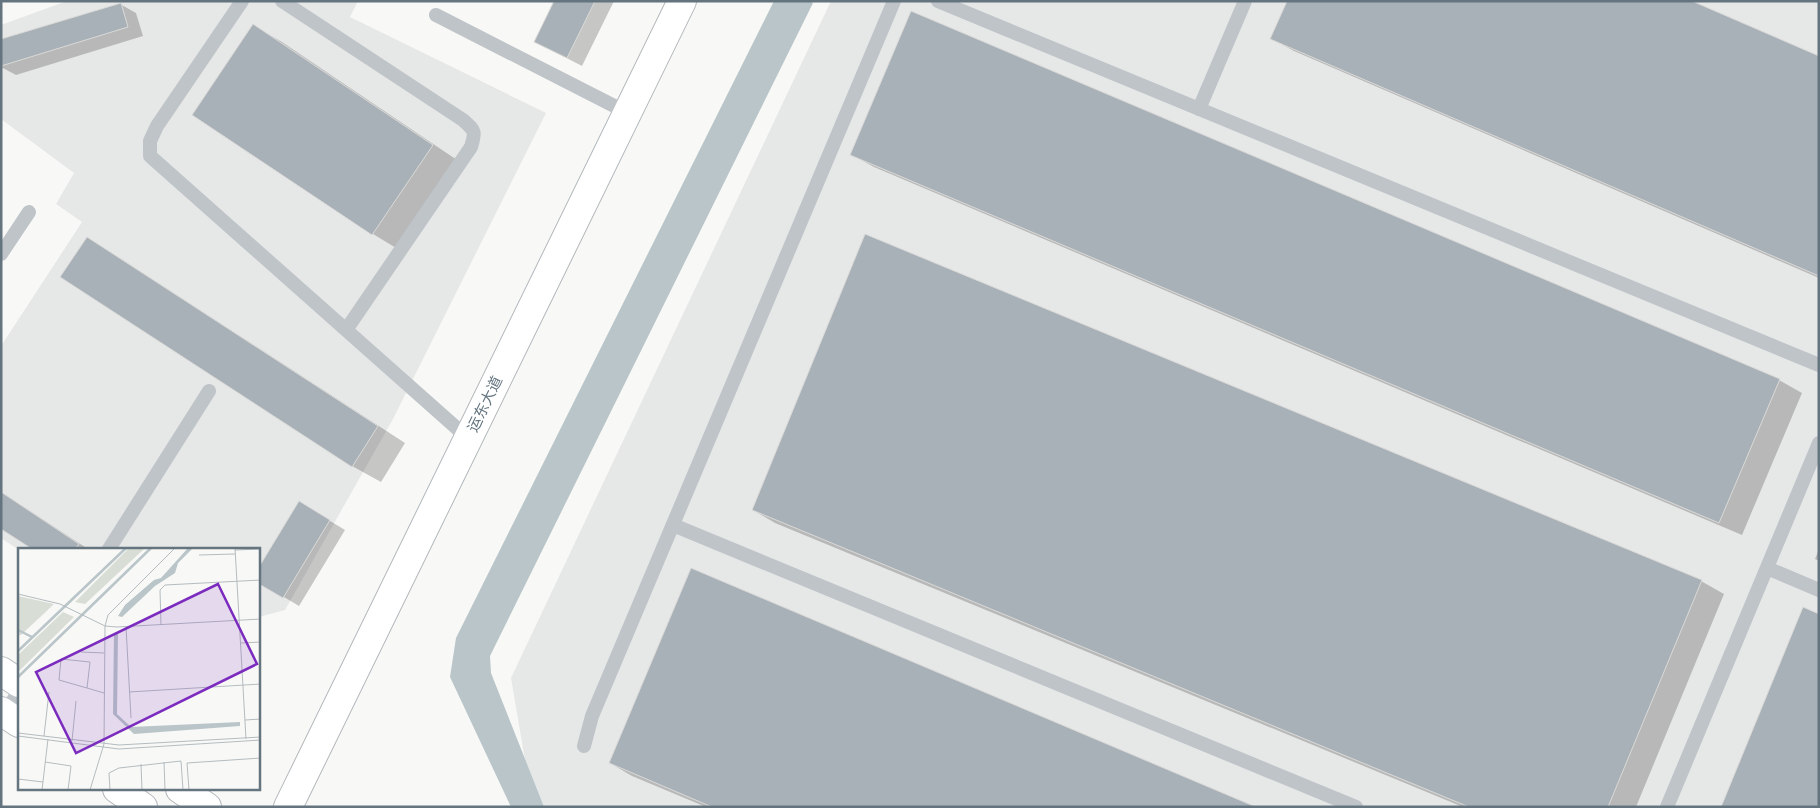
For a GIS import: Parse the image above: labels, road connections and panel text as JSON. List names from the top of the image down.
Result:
{
  "streets": {
    "street": ["运东大道"]
  }
}
